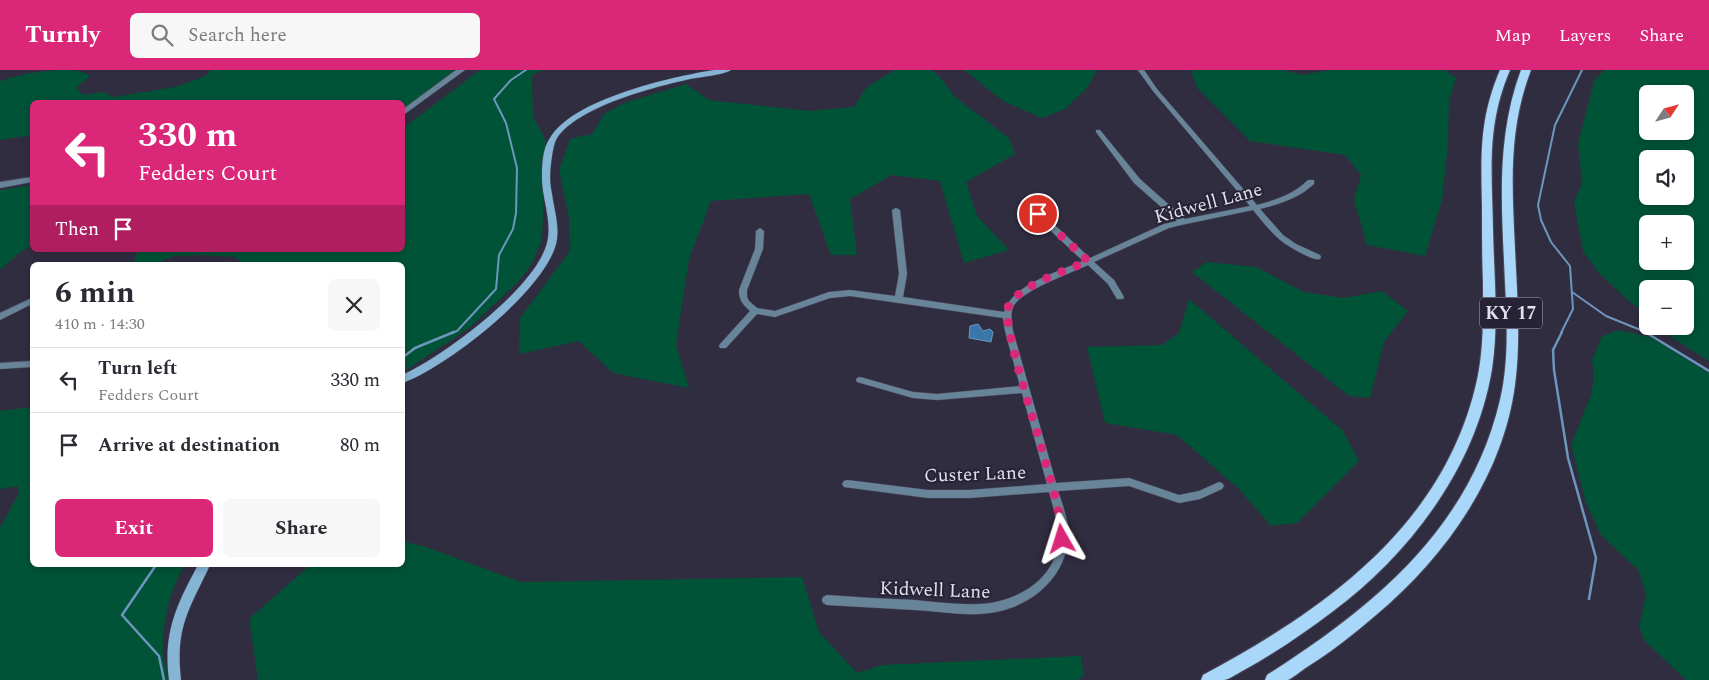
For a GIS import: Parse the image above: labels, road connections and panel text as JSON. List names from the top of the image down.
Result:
{
  "streets": {
    "main road": ["KY 17"],
    "street": ["Kidwell Lane", "Custer Lane"]
  },
  "crossings": [
    ["Kidwell Lane", "Custer Lane"]
  ],
  "north": "top right",
  "page": {
    "header": "Turnly",
    "search": "Search here",
    "nav": ["Map", "Layers", "Share"],
    "map_buttons": ["+", "−"],
    "turn": ["330 m", "Fedders Court"],
    "then": "Then",
    "heading": ["6 min", "410 m · 14:30"],
    "list": [
      {
        "name": "Turn left",
        "note": "Fedders Court",
        "value": "330 m"
      },
      {
        "name": "Arrive at destination",
        "value": "80 m"
      }
    ],
    "buttons": ["Exit", "Share"]
  }
}
